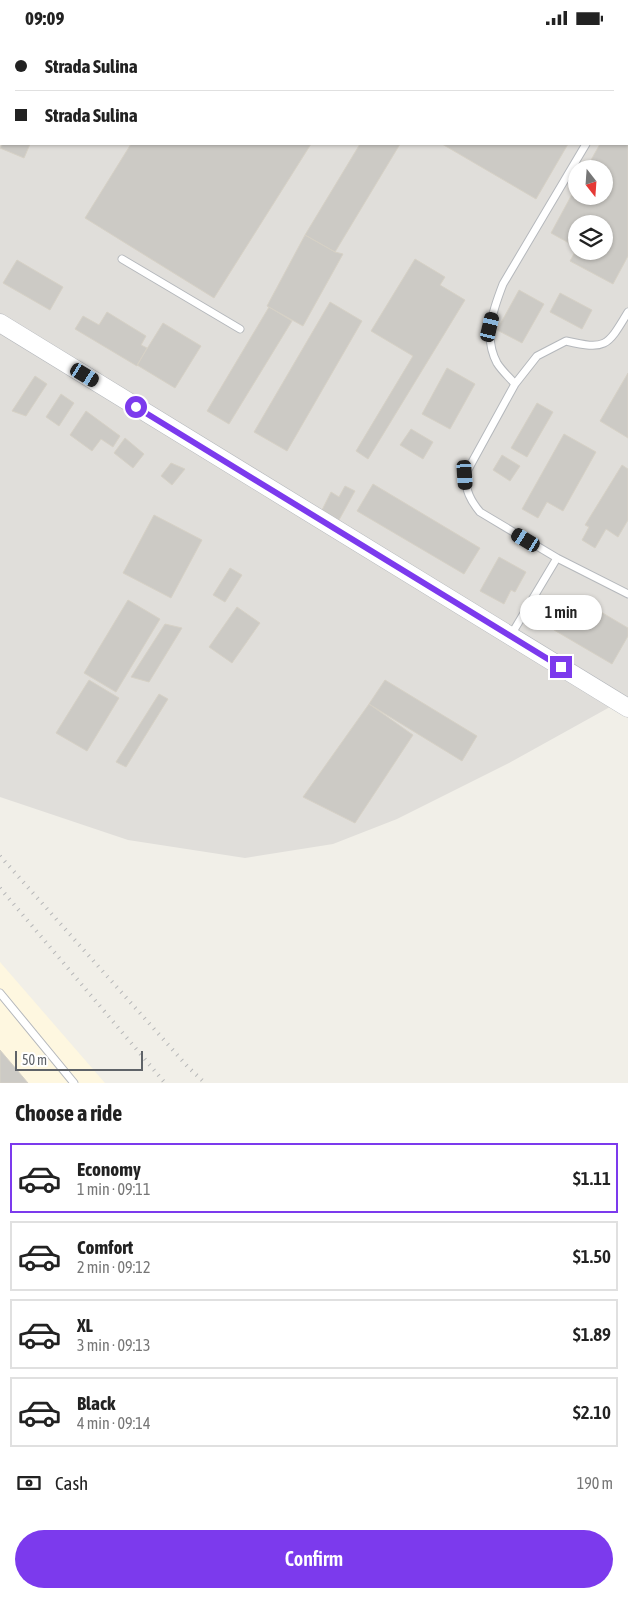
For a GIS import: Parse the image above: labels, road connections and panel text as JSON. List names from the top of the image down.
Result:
{
  "scale_bar": "50 m",
  "north": "bottom",
  "page": {
    "status": "09:09",
    "banner": ["Strada Sulina", "Strada Sulina"],
    "bubble": "1 min",
    "scale": "50 m",
    "heading": "Choose a ride",
    "list": [
      {
        "name": "Economy",
        "note": "1 min · 09:11",
        "value": "$1.11"
      },
      {
        "name": "Comfort",
        "note": "2 min · 09:12",
        "value": "$1.50"
      },
      {
        "name": "XL",
        "note": "3 min · 09:13",
        "value": "$1.89"
      },
      {
        "name": "Black",
        "note": "4 min · 09:14",
        "value": "$2.10"
      }
    ],
    "pay": ["Cash", "190 m"],
    "buttons": "Confirm"
  }
}
